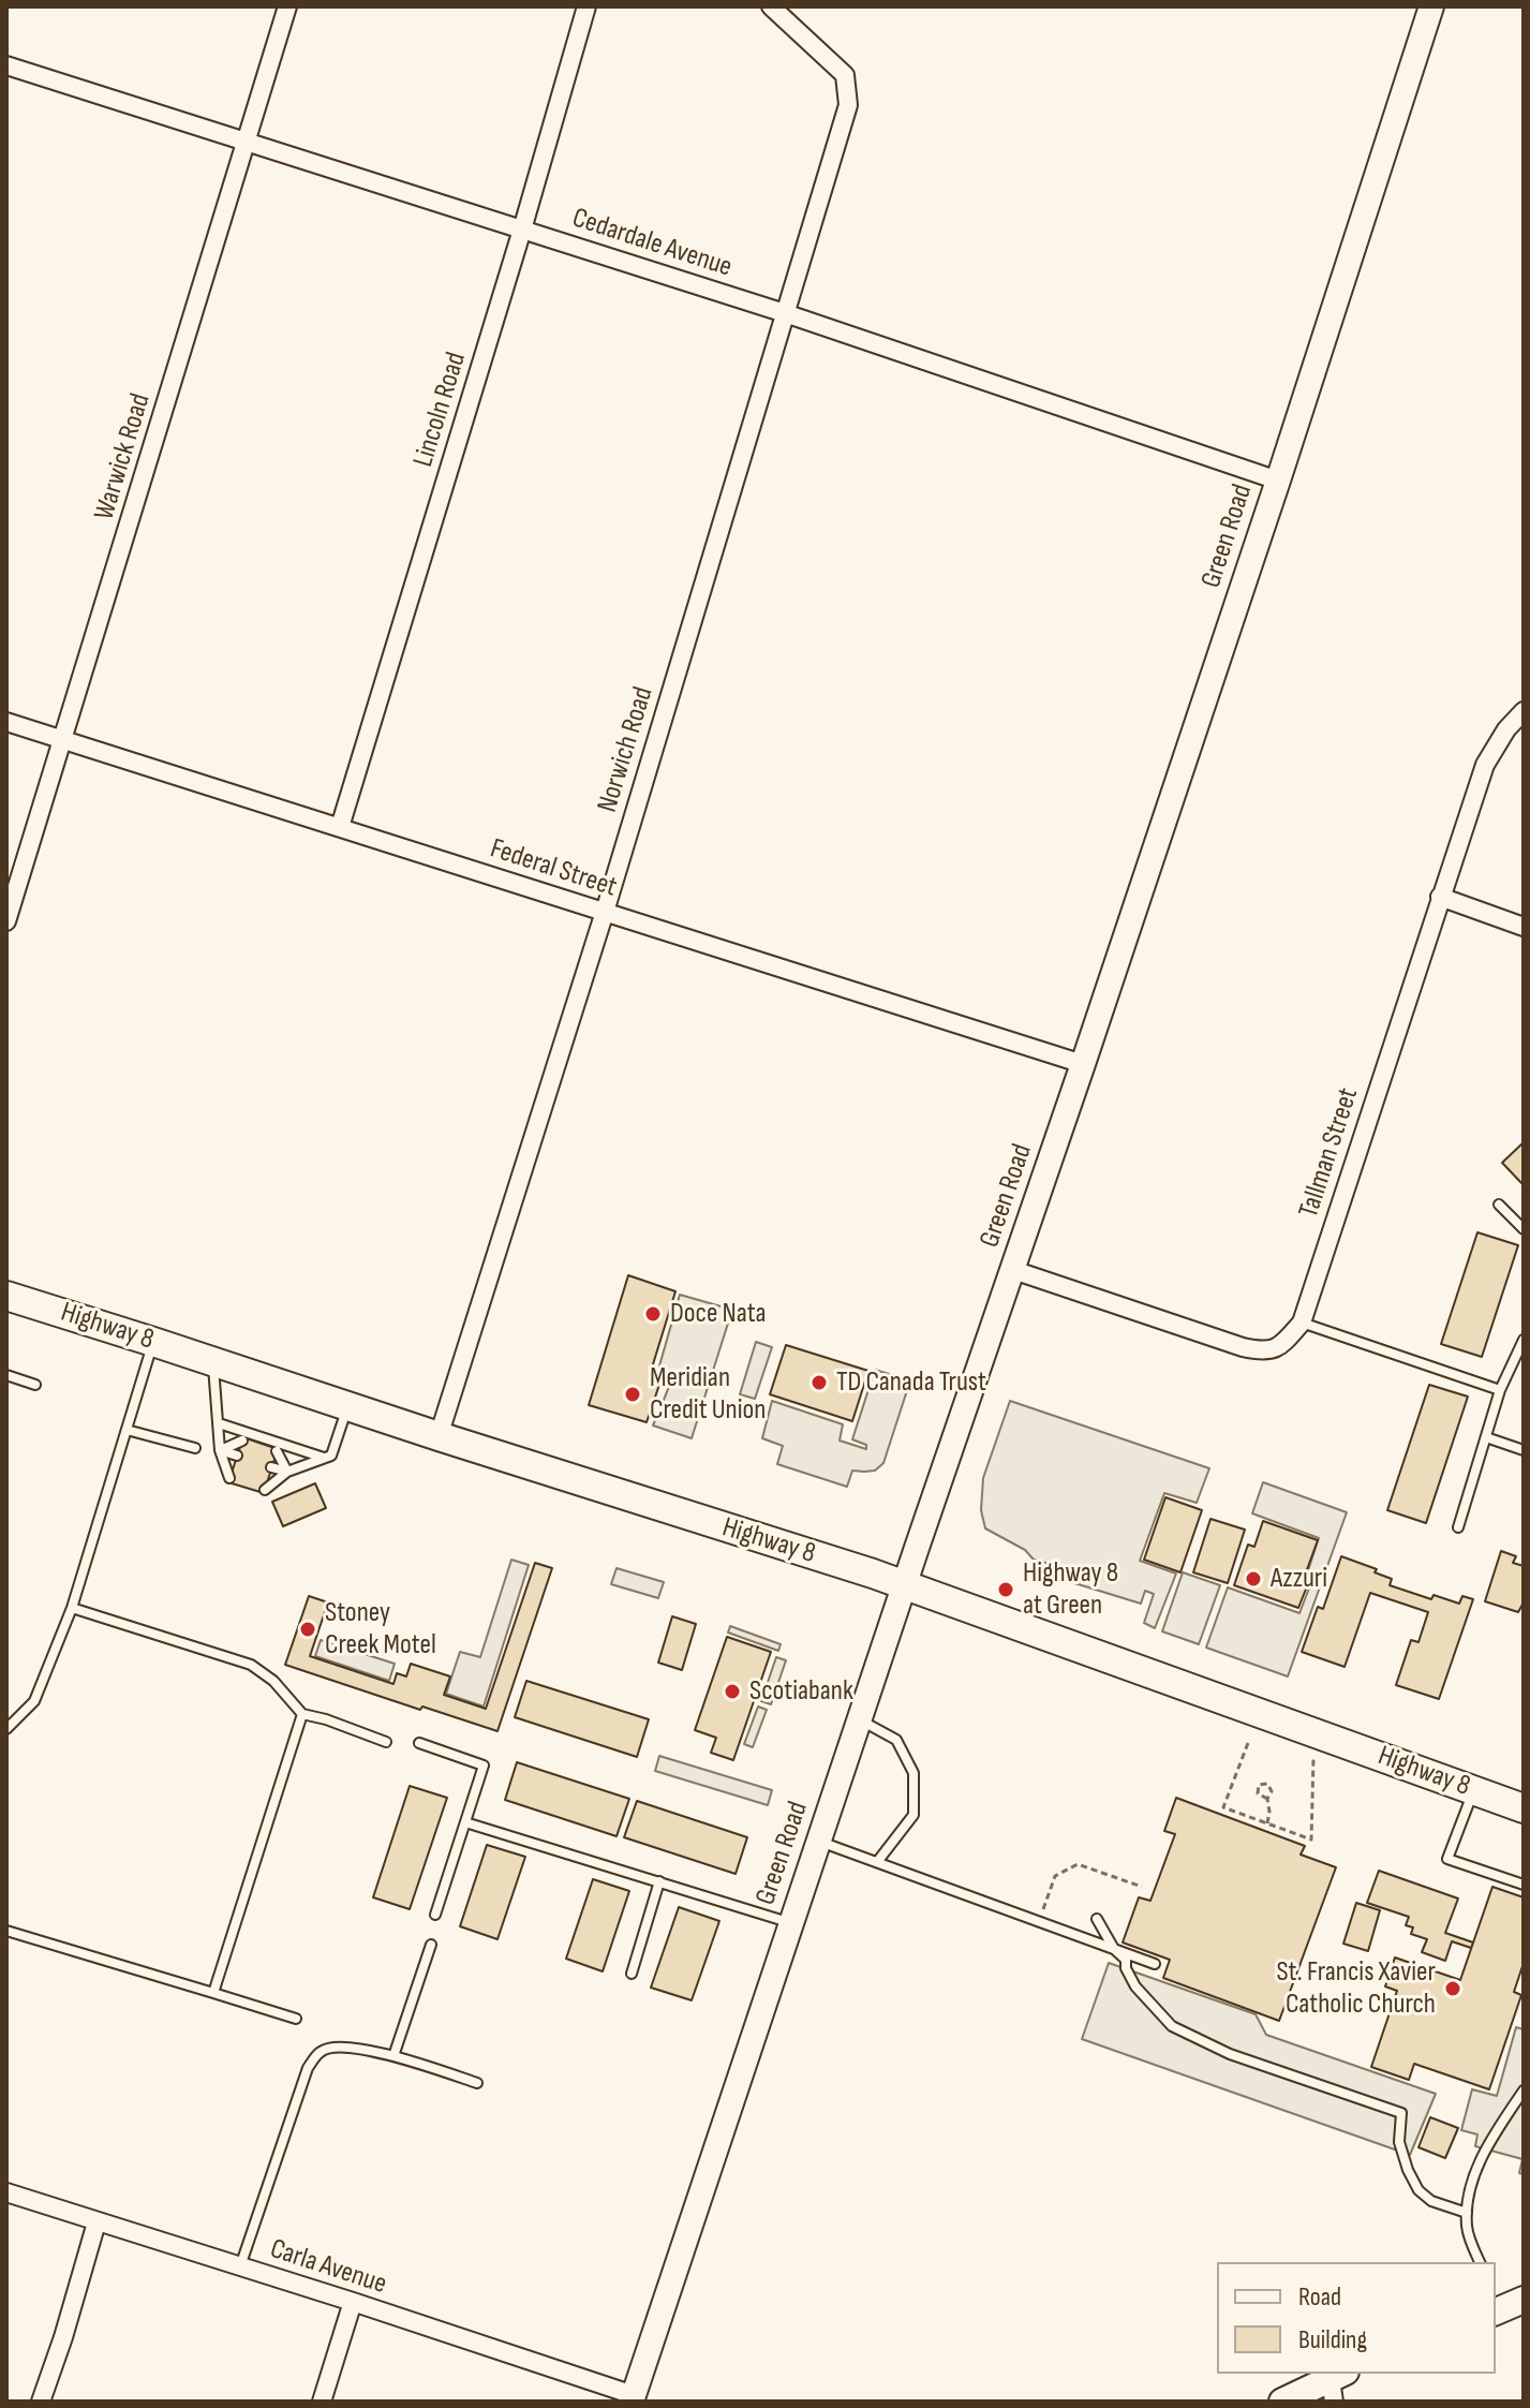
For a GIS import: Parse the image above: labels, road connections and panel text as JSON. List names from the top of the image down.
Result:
{
  "streets": {
    "main road": ["Highway 8"],
    "street": [
      "Cedardale Avenue",
      "Lincoln Road",
      "Warwick Road",
      "Green Road",
      "Norwich Road",
      "Federal Street",
      "Tallman Street",
      "Carla Avenue"
    ]
  },
  "crossings": [
    ["Cedardale Avenue", "Lincoln Road"],
    ["Cedardale Avenue", "Warwick Road"],
    ["Cedardale Avenue", "Green Road"],
    ["Cedardale Avenue", "Norwich Road"],
    ["Lincoln Road", "Federal Street"],
    ["Warwick Road", "Federal Street"],
    ["Green Road", "Federal Street"],
    ["Green Road", "Highway 8"],
    ["Green Road", "Carla Avenue"],
    ["Norwich Road", "Federal Street"],
    ["Norwich Road", "Highway 8"]
  ],
  "places": [
    "Doce Nata",
    "TD Canada Trust",
    "Meridian Credit Union",
    "Azzuri",
    "Highway 8 at Green",
    "Stoney Creek Motel",
    "Scotiabank",
    "St. Francis Xavier Catholic Church"
  ],
  "legend": ["Road", "Building"]
}
